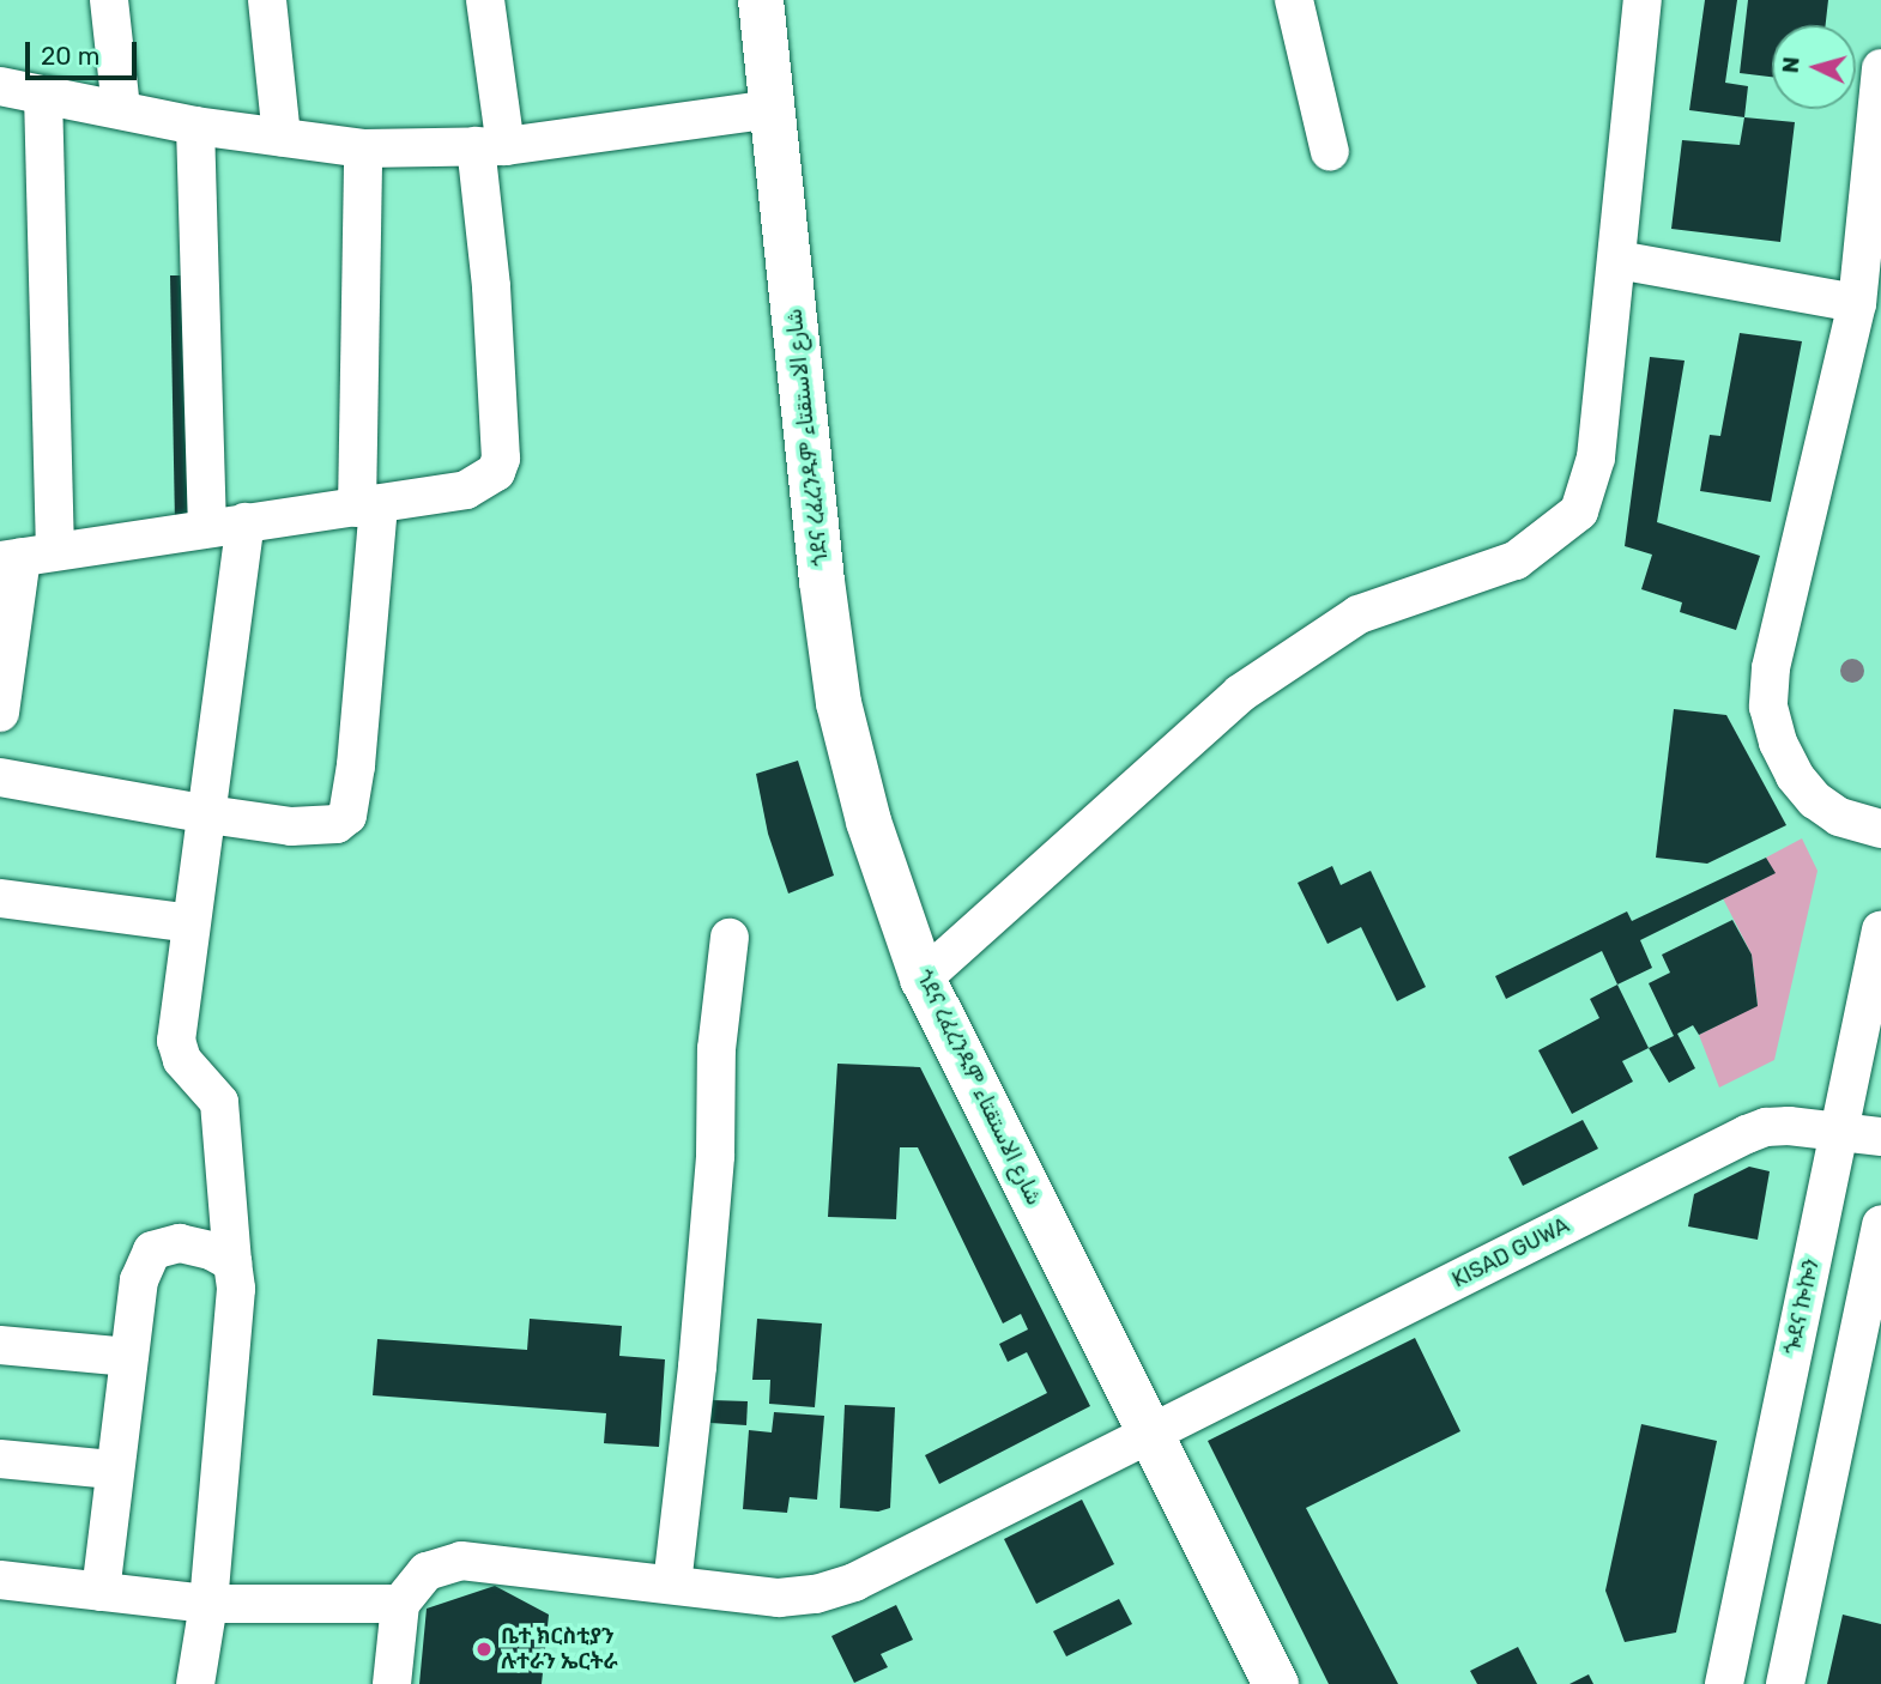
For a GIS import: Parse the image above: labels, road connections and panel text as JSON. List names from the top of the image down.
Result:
{
  "streets": {
    "highway": ["ጎደና ረፈረንዱም شارع الاستقتاء"],
    "street": ["KISAD GUWA", "ጐደና ኰኰን"]
  },
  "crossings": [
    ["ጎደና ረፈረንዱም شارع الاستقتاء", "KISAD GUWA"],
    ["KISAD GUWA", "ጐደና ኰኰን"]
  ],
  "places": ["ቤተ ክርስቲያን ሉተራን ኤርትራ"],
  "scale_bar": "20 m",
  "north": "left"
}
